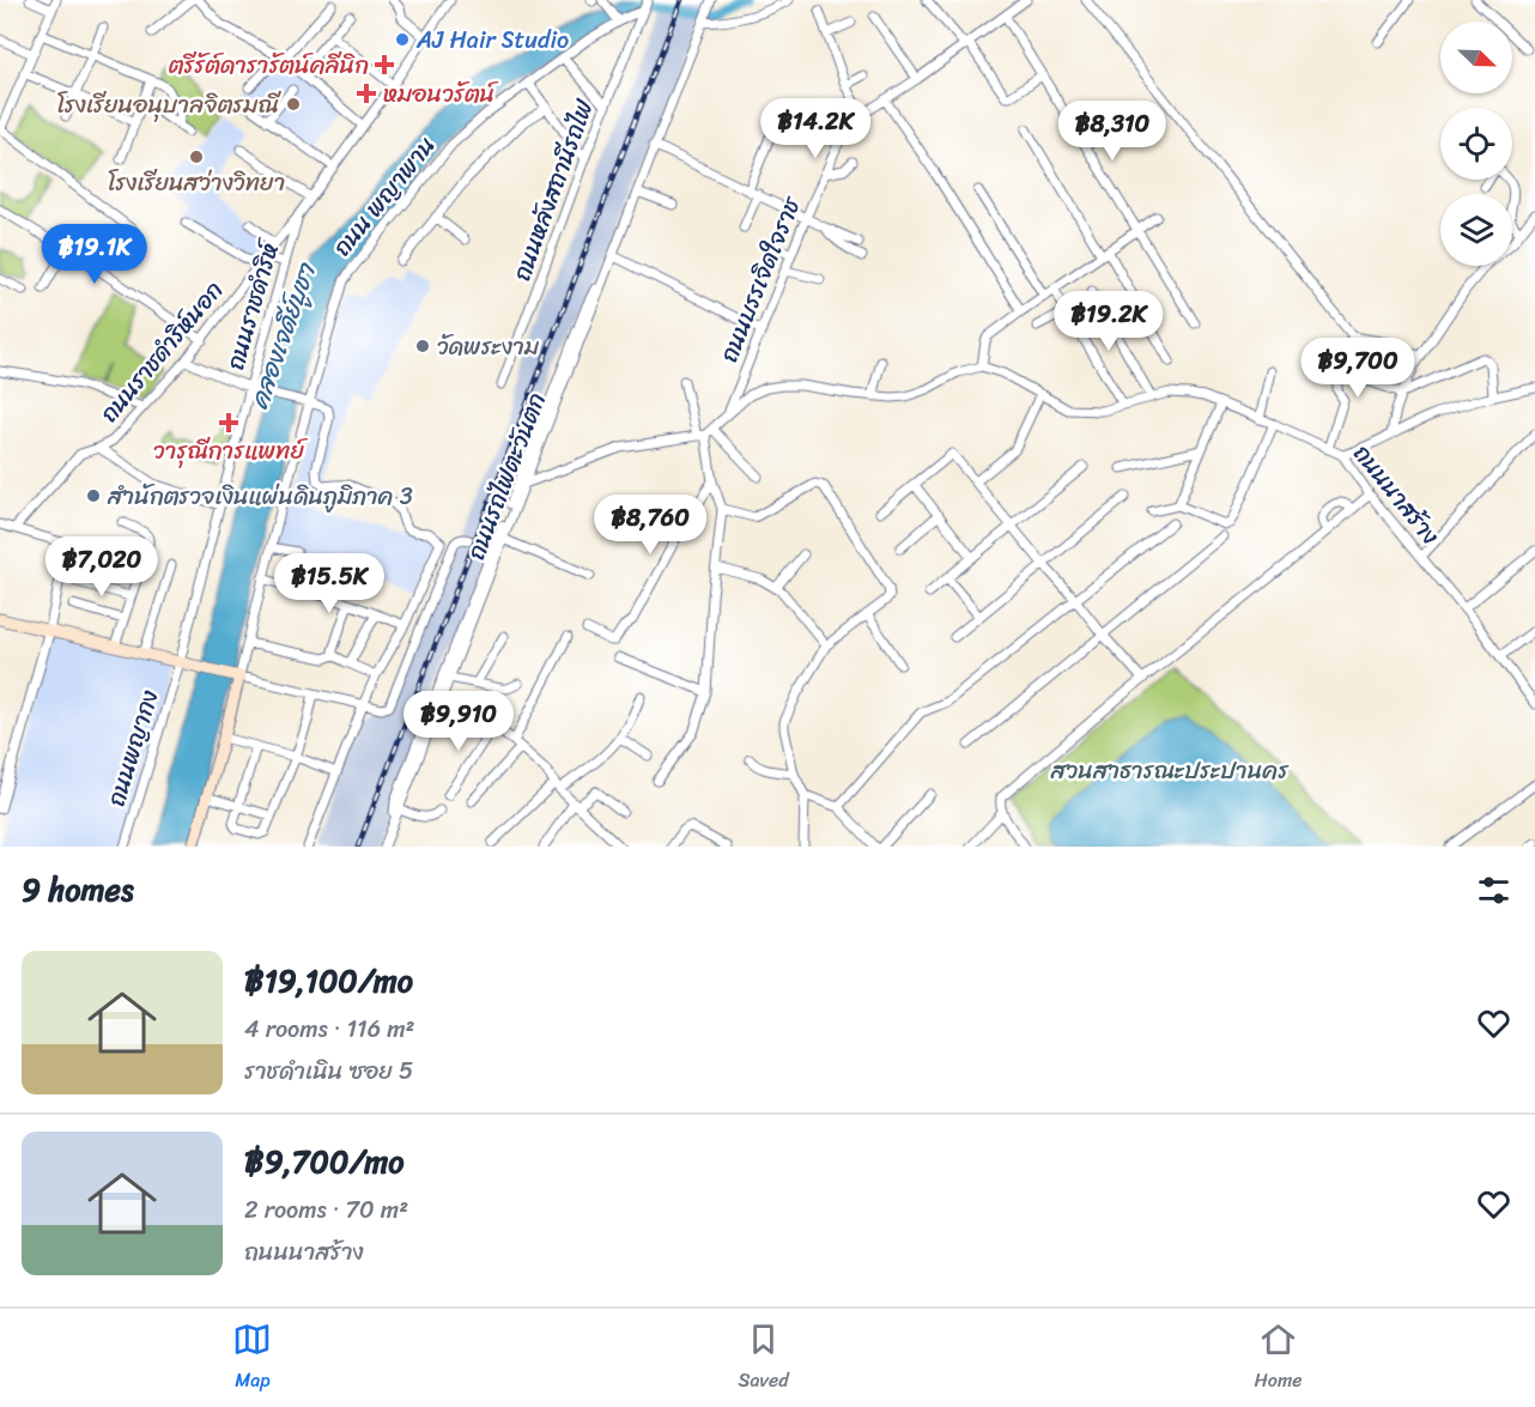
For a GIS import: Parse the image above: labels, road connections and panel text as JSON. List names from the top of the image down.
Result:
{
  "streets": {
    "street": [
      "ถนนหลังสถานีรถไฟ",
      "ถนน พญาพาน",
      "ถนนบรรเจิดใจราช",
      "ถนนราชดำริห์",
      "ถนนราชดำริห์นอก",
      "ถนนรถไฟตะวันตก",
      "ถนนนาสร้าง",
      "ถนนพญากง"
    ]
  },
  "crossings": [
    ["ถนนหลังสถานีรถไฟ", "ถนน พญาพาน"],
    ["ถนนราชดำริห์", "ถนนราชดำริห์นอก"],
    ["ถนนราชดำริห์", "ถนนพญากง"]
  ],
  "water": ["คลองเจดีย์บูชา"],
  "parks": ["สวนสาธารณะประปานคร"],
  "places": {
    "other": [
      "AJ Hair Studio",
      "โรงเรียนอนุบาลจิตรมณี",
      "โรงเรียนสว่างวิทยา",
      "วัดพระงาม",
      "สำนักตรวจเงินแผ่นดินภูมิภาค 3"
    ],
    "health": ["ตรีรัต์ดารารัตน์คลีนิก", "หมอนวรัตน์", "วารุณีการแพทย์"]
  },
  "north": "bottom right",
  "page": {
    "price": [
      "฿14.2K",
      "฿8,310",
      "฿19.1K",
      "฿19.2K",
      "฿9,700",
      "฿8,760",
      "฿7,020",
      "฿15.5K",
      "฿9,910"
    ],
    "heading": "9 homes",
    "list": [
      {
        "name": "฿19,100/mo",
        "note": "4 rooms · 116 m² · ราชดำเนิน ซอย 5"
      },
      {
        "name": "฿9,700/mo",
        "note": "2 rooms · 70 m² · ถนนนาสร้าง"
      }
    ],
    "tabs": ["Map", "Saved", "Home"]
  }
}
